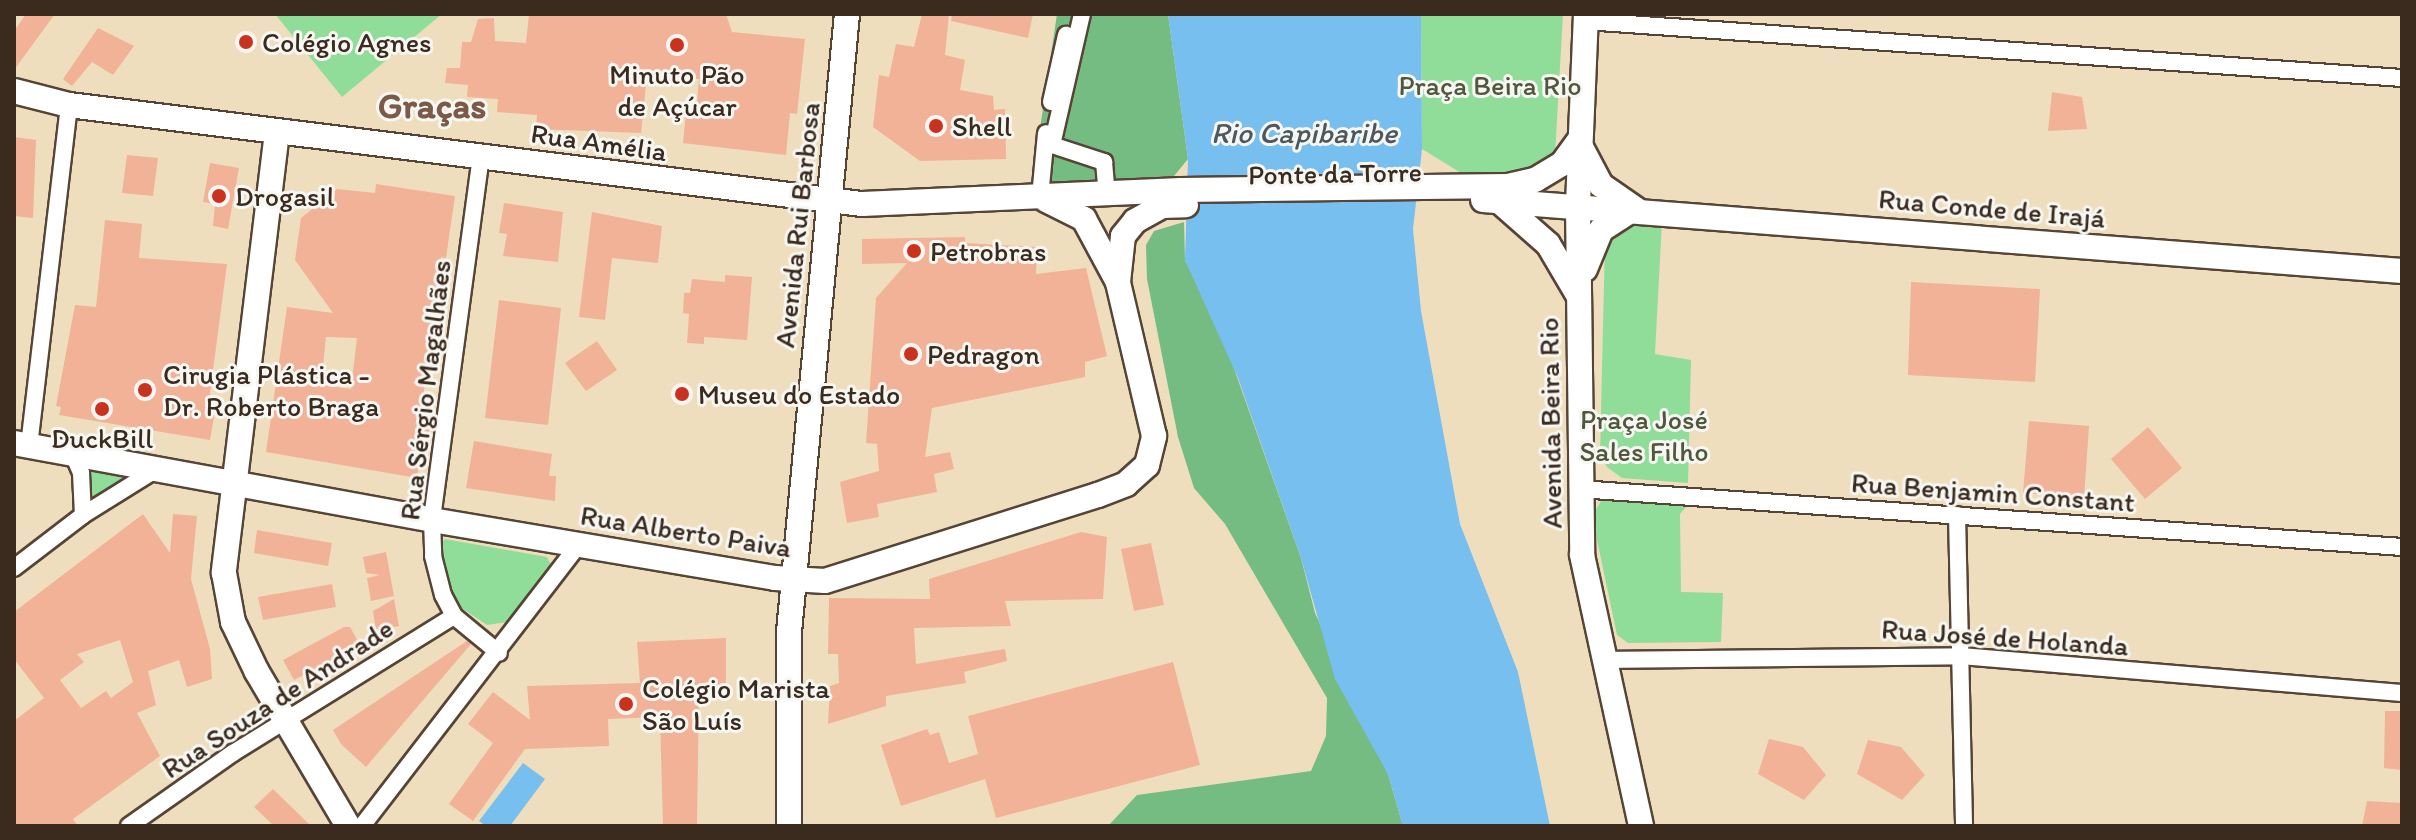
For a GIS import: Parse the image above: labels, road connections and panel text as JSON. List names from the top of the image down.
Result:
{
  "streets": {
    "main road": [
      "Rua Amélia",
      "Ponte da Torre",
      "Rua Conde de Irajá",
      "Avenida Rui Barbosa",
      "Avenida Beira Rio",
      "Rua Alberto Paiva"
    ],
    "street": [
      "Rua Sérgio Magalhães",
      "Rua Benjamin Constant",
      "Rua José de Holanda",
      "Rua Souza de Andrade"
    ]
  },
  "crossings": [
    ["Rua Amélia", "Ponte da Torre"],
    ["Rua Amélia", "Avenida Rui Barbosa"],
    ["Rua Amélia", "Rua Sérgio Magalhães"],
    ["Rua Amélia", "Rua Alberto Paiva"],
    ["Ponte da Torre", "Rua Alberto Paiva"],
    ["Rua Conde de Irajá", "Avenida Beira Rio"],
    ["Avenida Rui Barbosa", "Rua Alberto Paiva"],
    ["Rua Sérgio Magalhães", "Rua Alberto Paiva"],
    ["Rua Sérgio Magalhães", "Rua Souza de Andrade"],
    ["Avenida Beira Rio", "Rua Benjamin Constant"],
    ["Avenida Beira Rio", "Rua José de Holanda"]
  ],
  "districts": ["Graças"],
  "water": ["Rio Capibaribe"],
  "parks": ["Praça Beira Rio", "Praça José Sales Filho"],
  "places": [
    "Colégio Agnes",
    "Minuto Pão de Açúcar",
    "Shell",
    "Drogasil",
    "Petrobras",
    "Pedragon",
    "Cirugia Plástica - Dr. Roberto Braga",
    "Museu do Estado",
    "DuckBill",
    "Colégio Marista São Luís"
  ]
}
